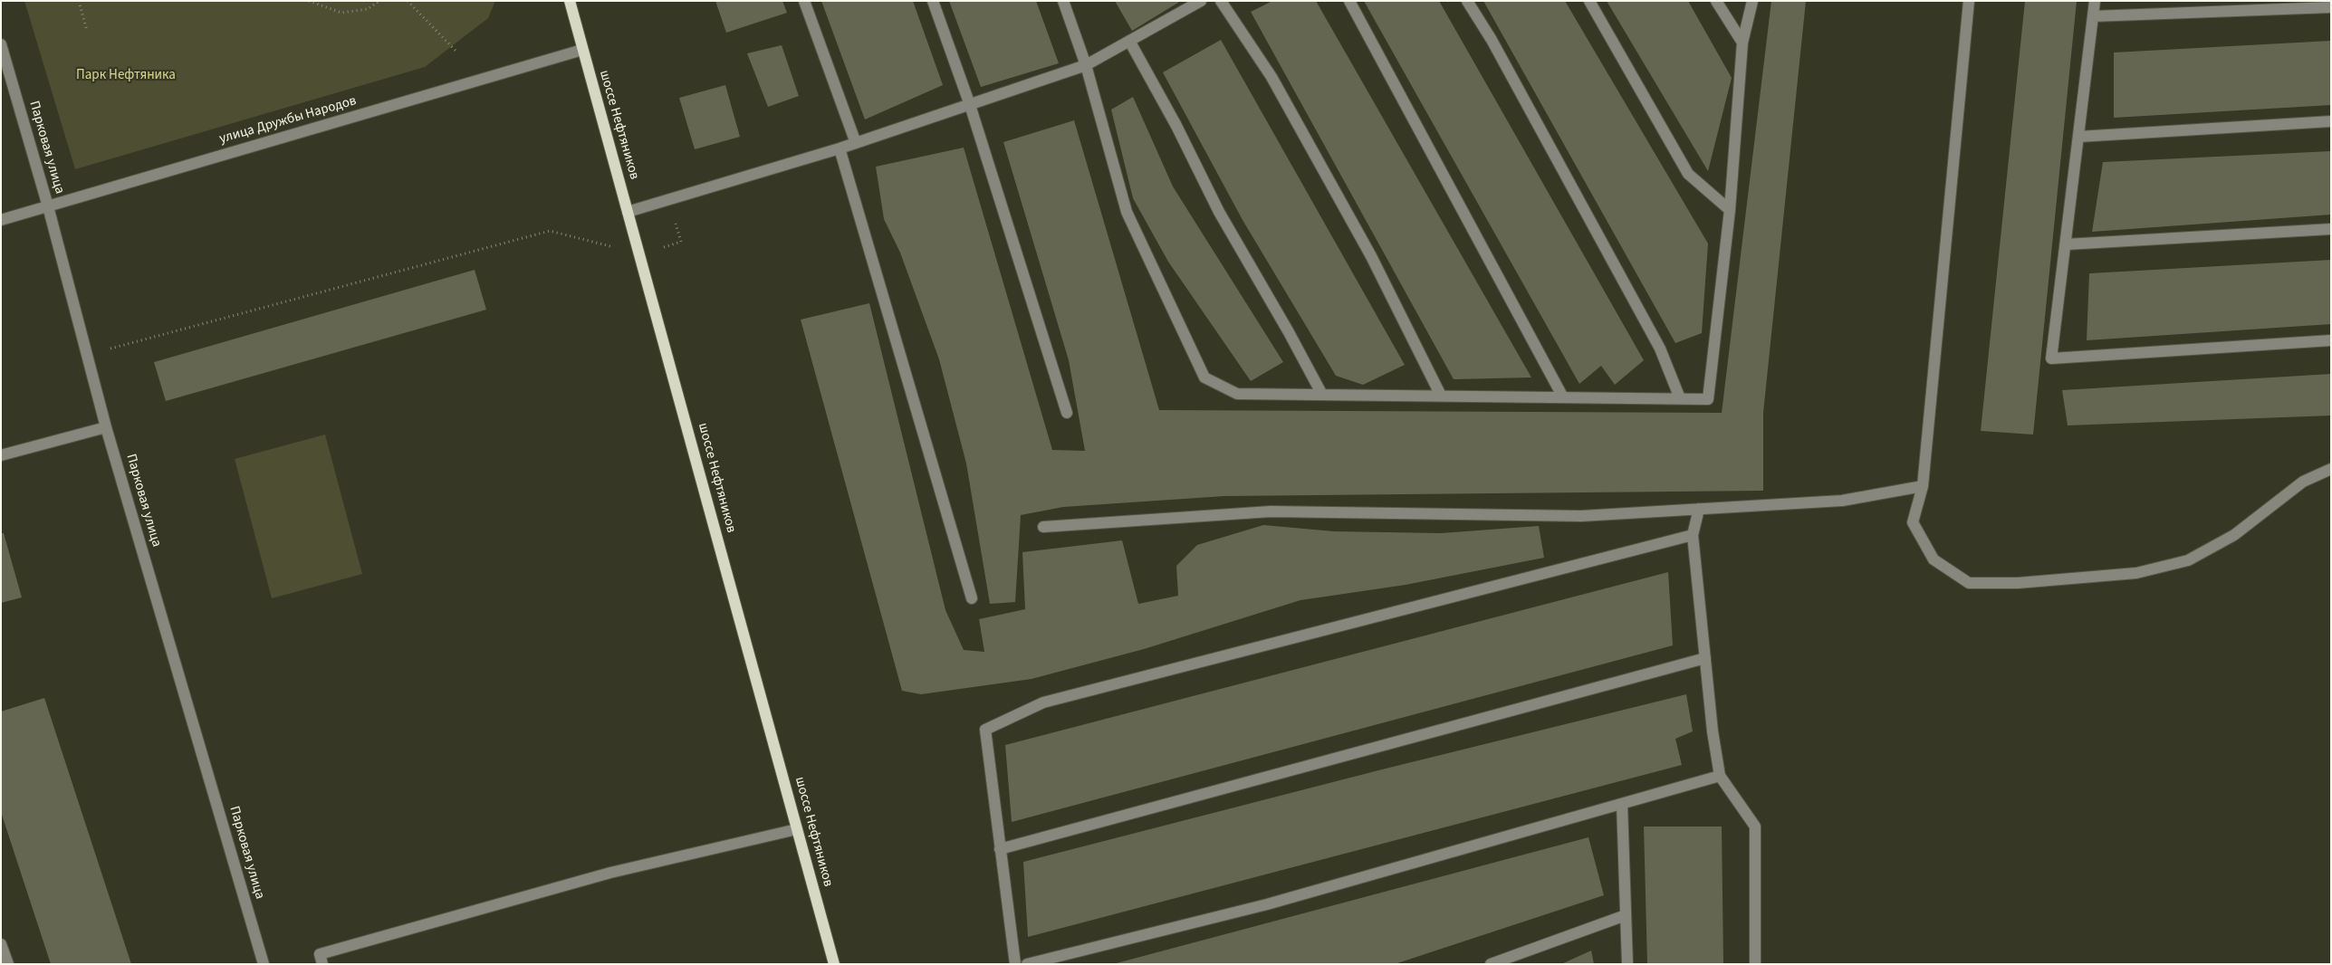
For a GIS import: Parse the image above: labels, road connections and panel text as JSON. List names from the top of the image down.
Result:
{
  "streets": {
    "main road": ["шоссе Нефтяников"],
    "street": ["улица Дружбы Народов", "Парковая улица"]
  },
  "crossings": [
    ["улица Дружбы Народов", "шоссе Нефтяников"],
    ["улица Дружбы Народов", "Парковая улица"]
  ],
  "parks": ["Парк Нефтяника"]
}
